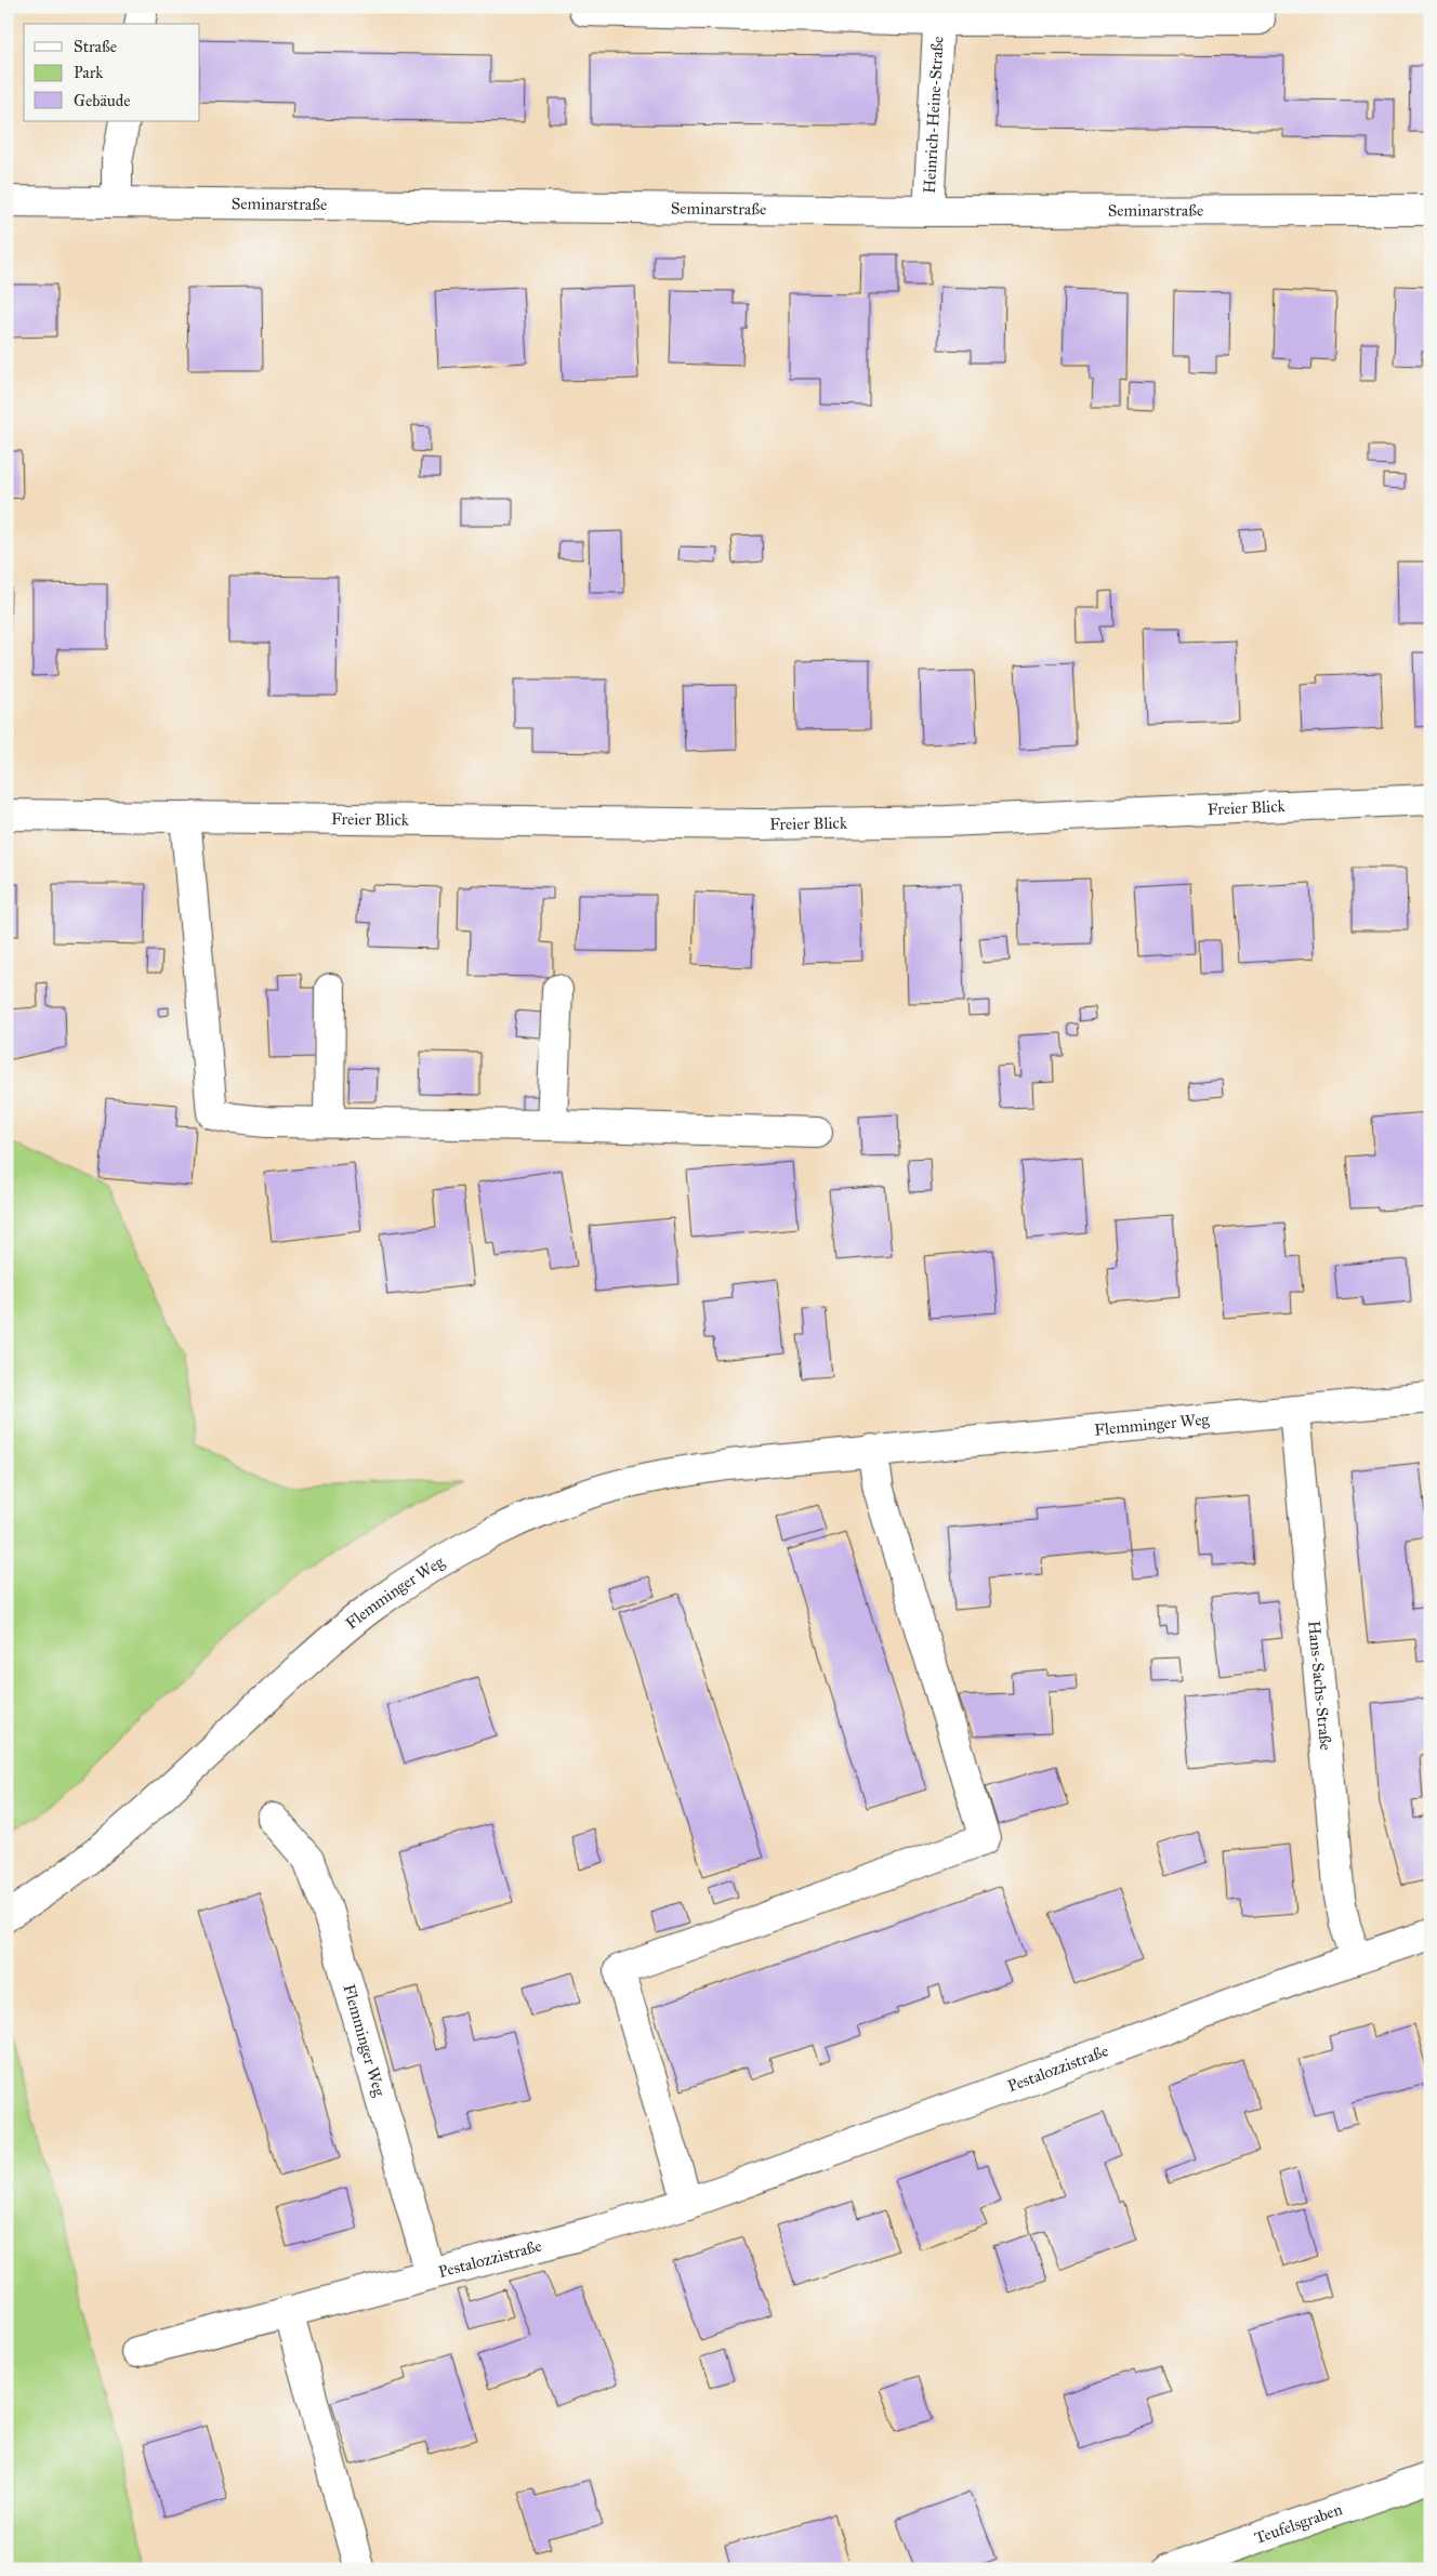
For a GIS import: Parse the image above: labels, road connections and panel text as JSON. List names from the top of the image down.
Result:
{
  "streets": {
    "street": [
      "Heinrich-Heine-Straße",
      "Seminarstraße",
      "Freier Blick",
      "Flemminger Weg",
      "Hans-Sachs-Straße",
      "Pestalozzistraße",
      "Teufelsgraben"
    ]
  },
  "crossings": [
    ["Heinrich-Heine-Straße", "Seminarstraße"],
    ["Flemminger Weg", "Hans-Sachs-Straße"],
    ["Flemminger Weg", "Pestalozzistraße"],
    ["Hans-Sachs-Straße", "Pestalozzistraße"]
  ],
  "legend": ["Straße", "Park", "Gebäude"]
}
